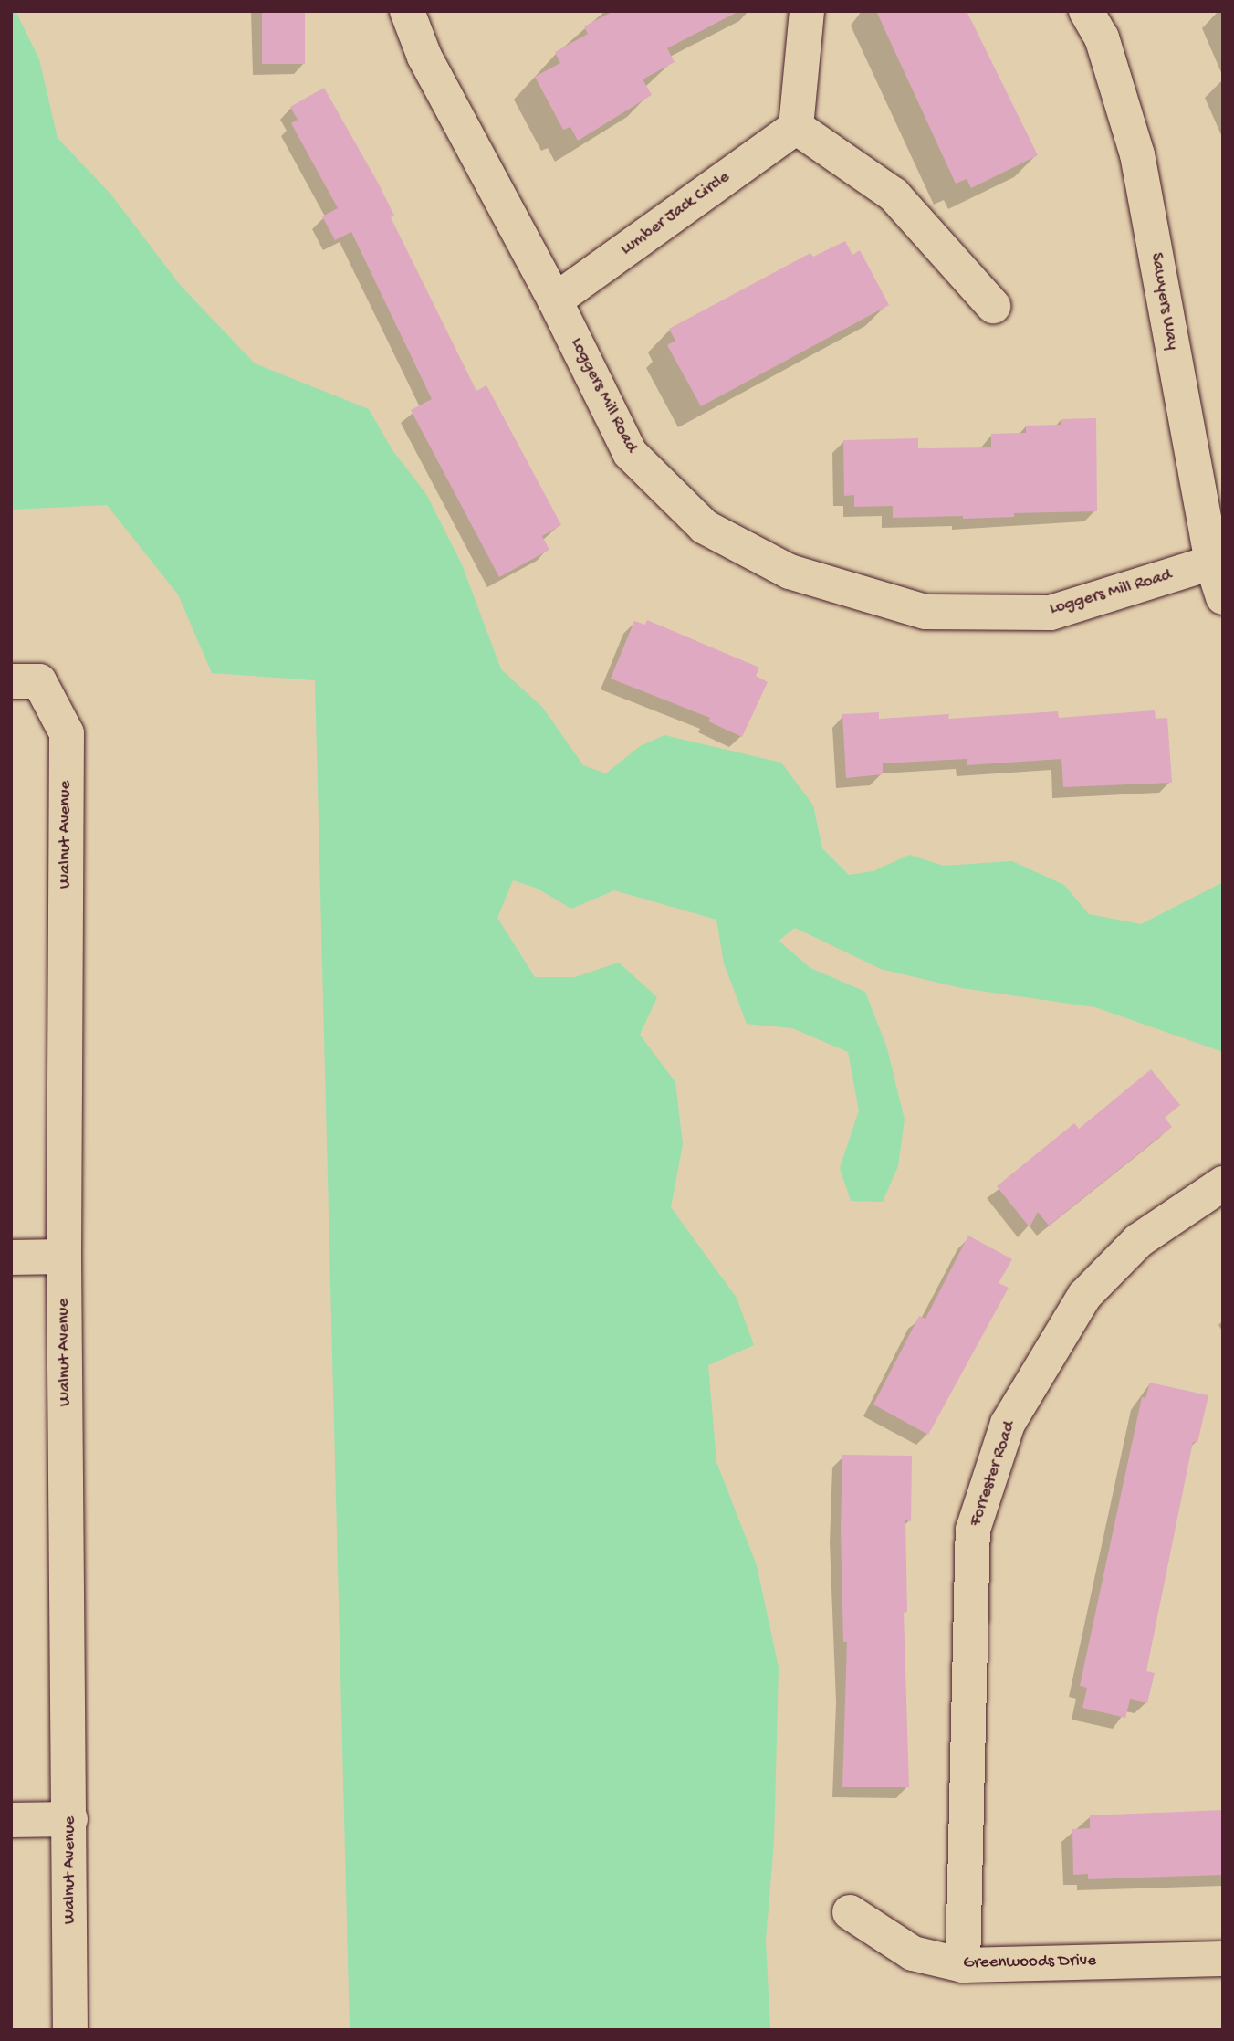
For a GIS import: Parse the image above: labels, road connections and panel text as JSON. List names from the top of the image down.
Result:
{
  "streets": {
    "street": [
      "Lumber Jack Circle",
      "Sawyers Way",
      "Loggers Mill Road",
      "Walnut Avenue",
      "Forrester Road",
      "Greenwoods Drive"
    ]
  },
  "crossings": [
    ["Lumber Jack Circle", "Loggers Mill Road"],
    ["Sawyers Way", "Loggers Mill Road"],
    ["Forrester Road", "Greenwoods Drive"]
  ]
}
